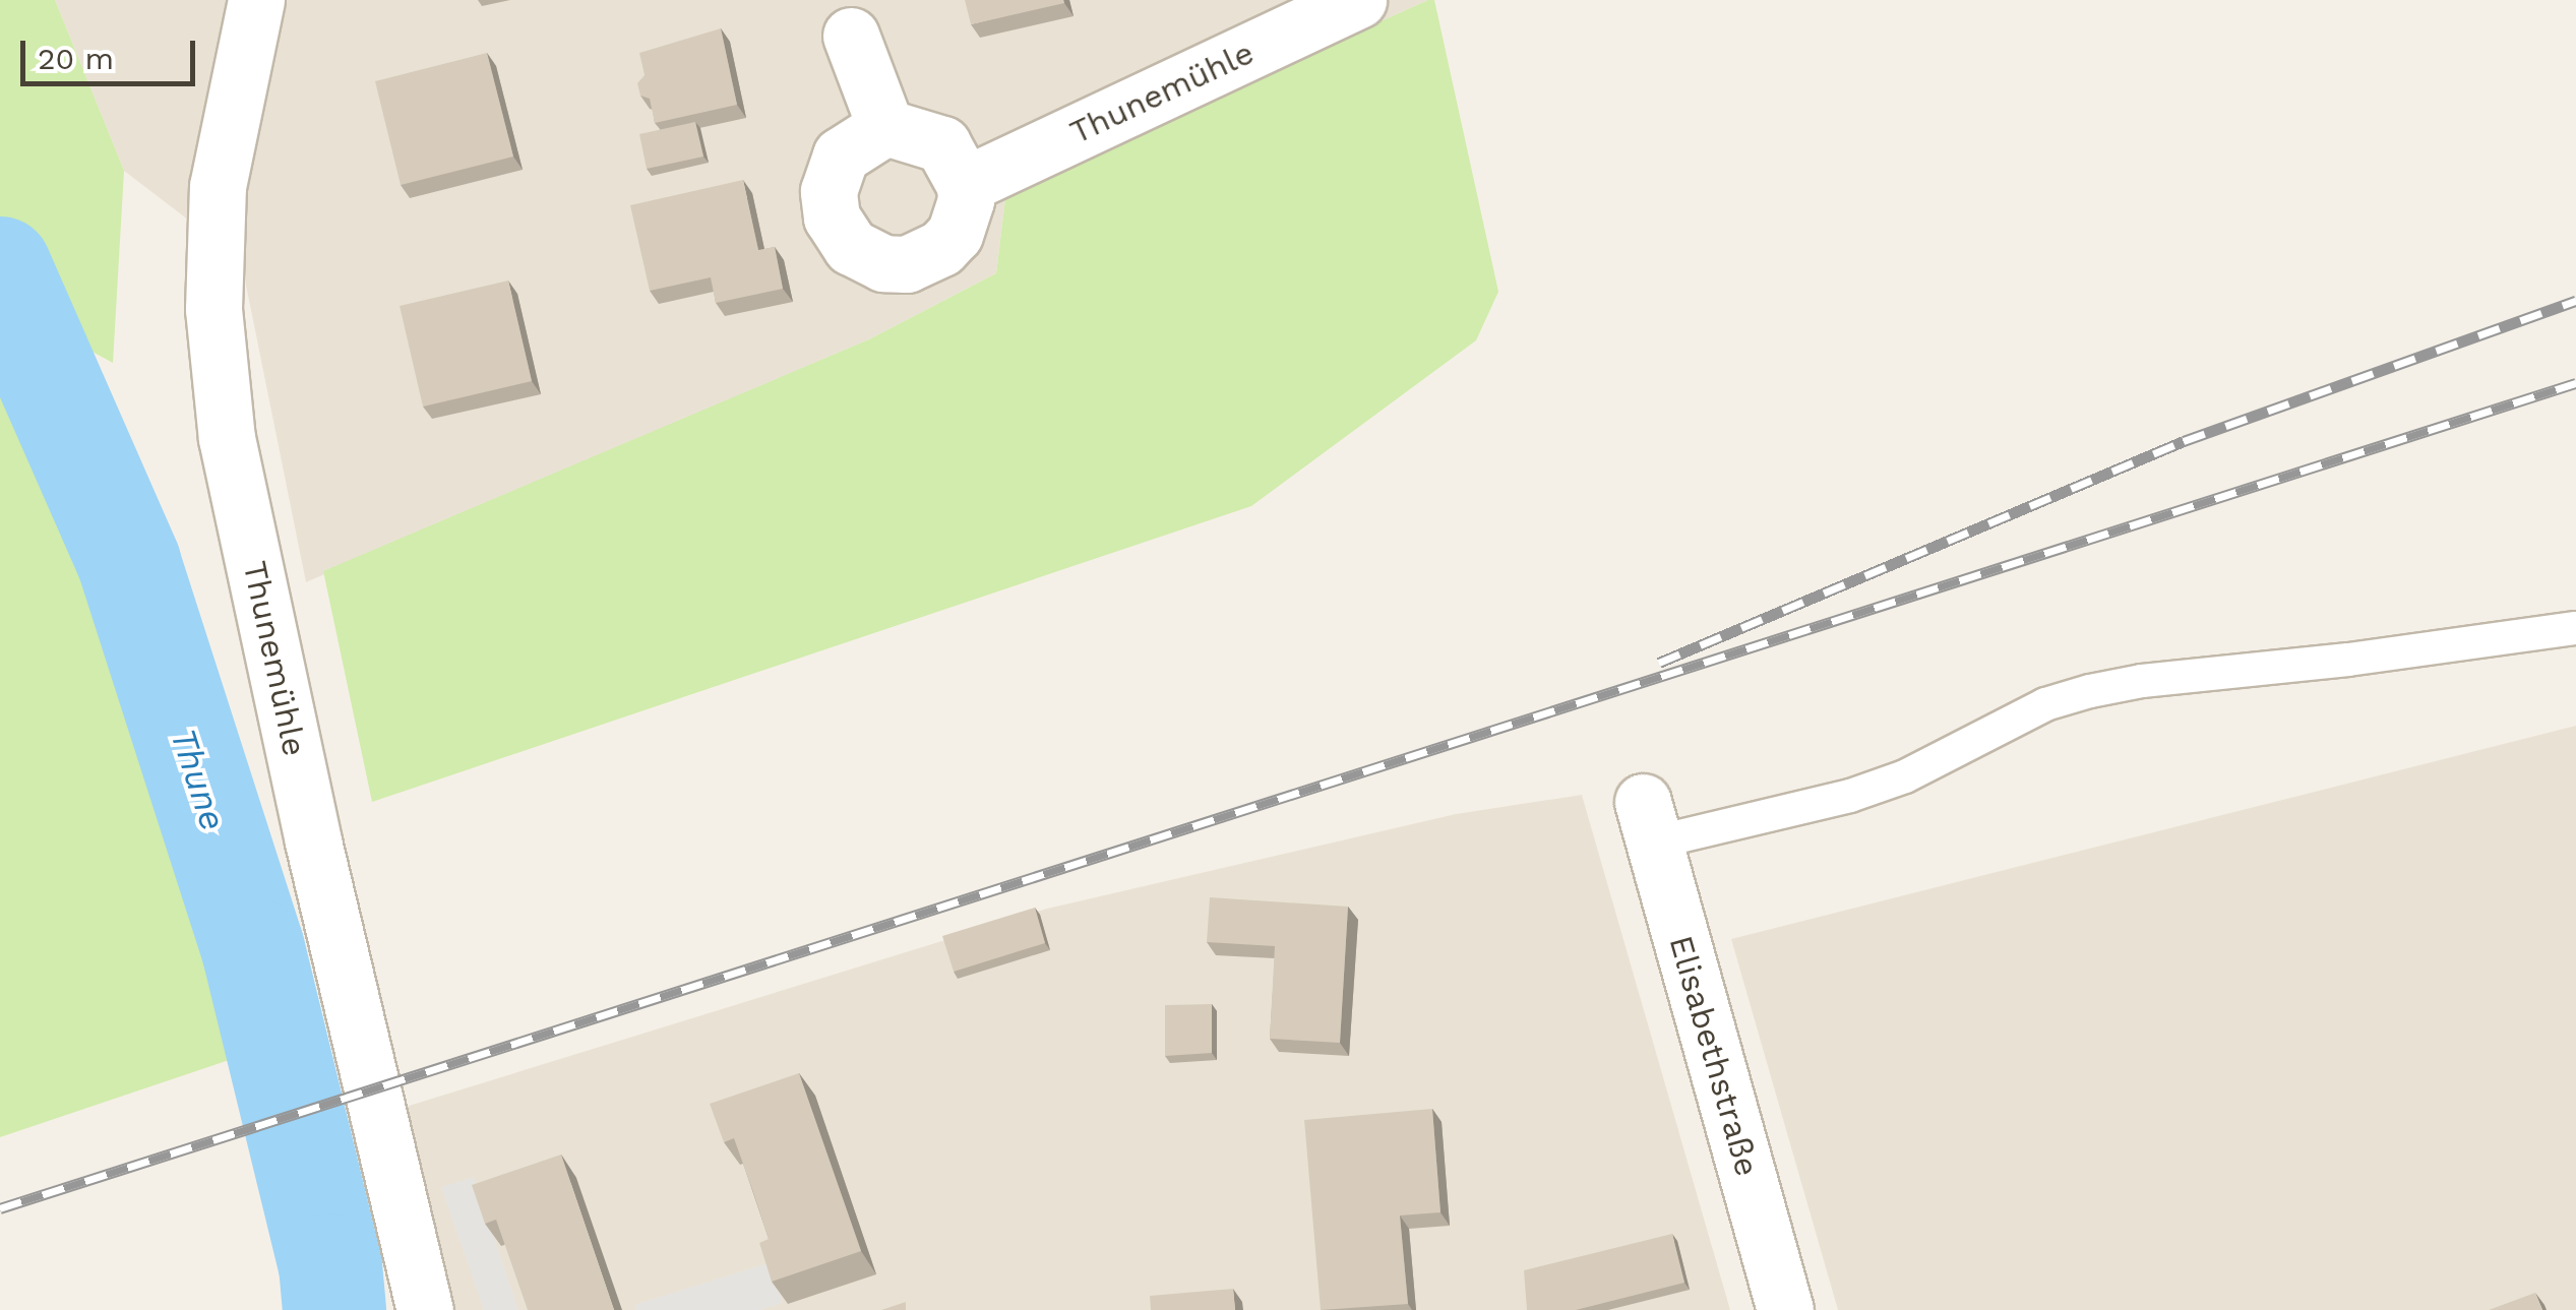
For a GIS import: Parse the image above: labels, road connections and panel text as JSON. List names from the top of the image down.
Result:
{
  "streets": {
    "street": ["Thunemühle", "Elisabethstraße"]
  },
  "water": ["Thune"],
  "scale_bar": "20 m"
}
